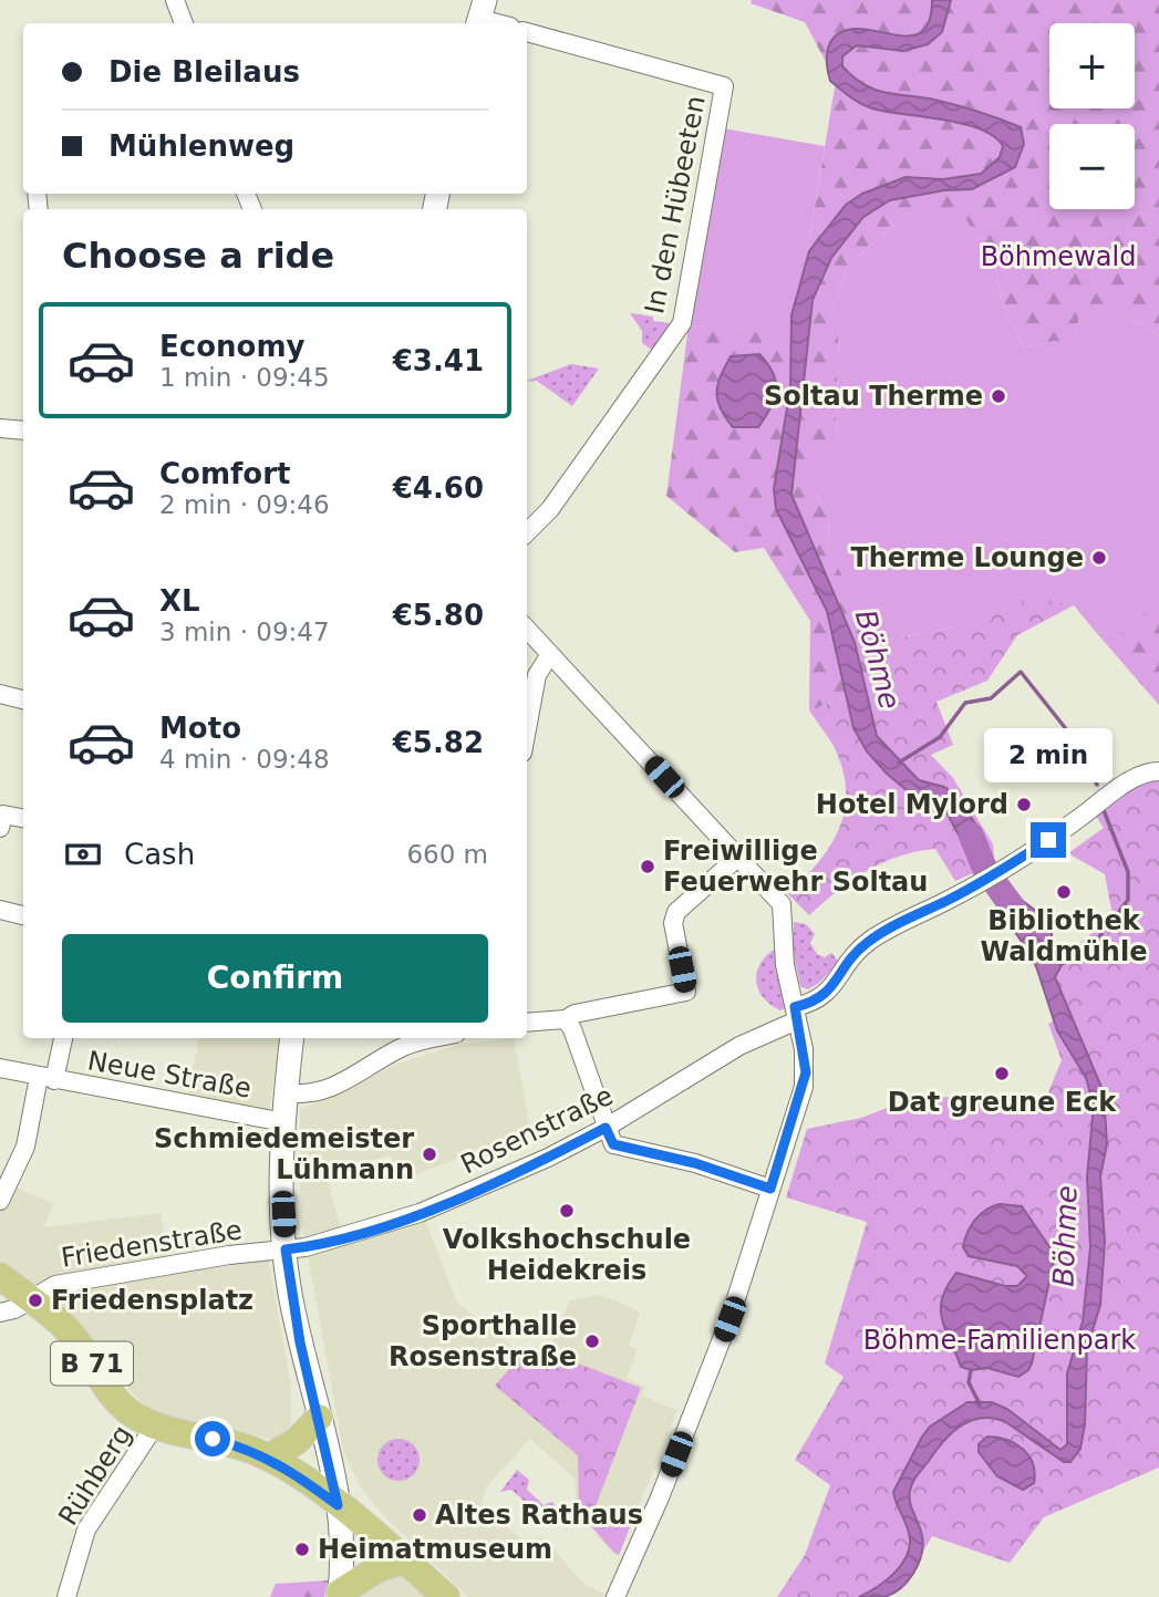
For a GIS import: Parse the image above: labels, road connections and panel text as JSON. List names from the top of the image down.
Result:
{
  "streets": {
    "main road": ["B 71"],
    "street": [
      "In den Hübeeten",
      "Neue Straße",
      "Rosenstraße",
      "Friedenstraße",
      "Rühberg"
    ]
  },
  "crossings": [
    ["Rosenstraße", "Friedenstraße"],
    ["Friedenstraße", "B 71"],
    ["B 71", "Rühberg"]
  ],
  "water": ["Böhme"],
  "parks": ["Böhmewald", "Böhme-Familienpark"],
  "places": [
    "Soltau Therme",
    "Therme Lounge",
    "Hotel Mylord",
    "Freiwillige Feuerwehr Soltau",
    "Bibliothek Waldmühle",
    "Dat greune Eck",
    "Schmiedemeister Lühmann",
    "Volkshochschule Heidekreis",
    "Friedensplatz",
    "Sporthalle Rosenstraße",
    "Altes Rathaus",
    "Heimatmuseum"
  ],
  "page": {
    "map_buttons": ["+", "−"],
    "banner": ["Die Bleilaus", "Mühlenweg"],
    "heading": "Choose a ride",
    "list": [
      {
        "name": "Economy",
        "note": "1 min · 09:45",
        "value": "€3.41"
      },
      {
        "name": "Comfort",
        "note": "2 min · 09:46",
        "value": "€4.60"
      },
      {
        "name": "XL",
        "note": "3 min · 09:47",
        "value": "€5.80"
      },
      {
        "name": "Moto",
        "note": "4 min · 09:48",
        "value": "€5.82"
      }
    ],
    "bubble": "2 min",
    "pay": ["Cash", "660 m"],
    "buttons": "Confirm"
  }
}
